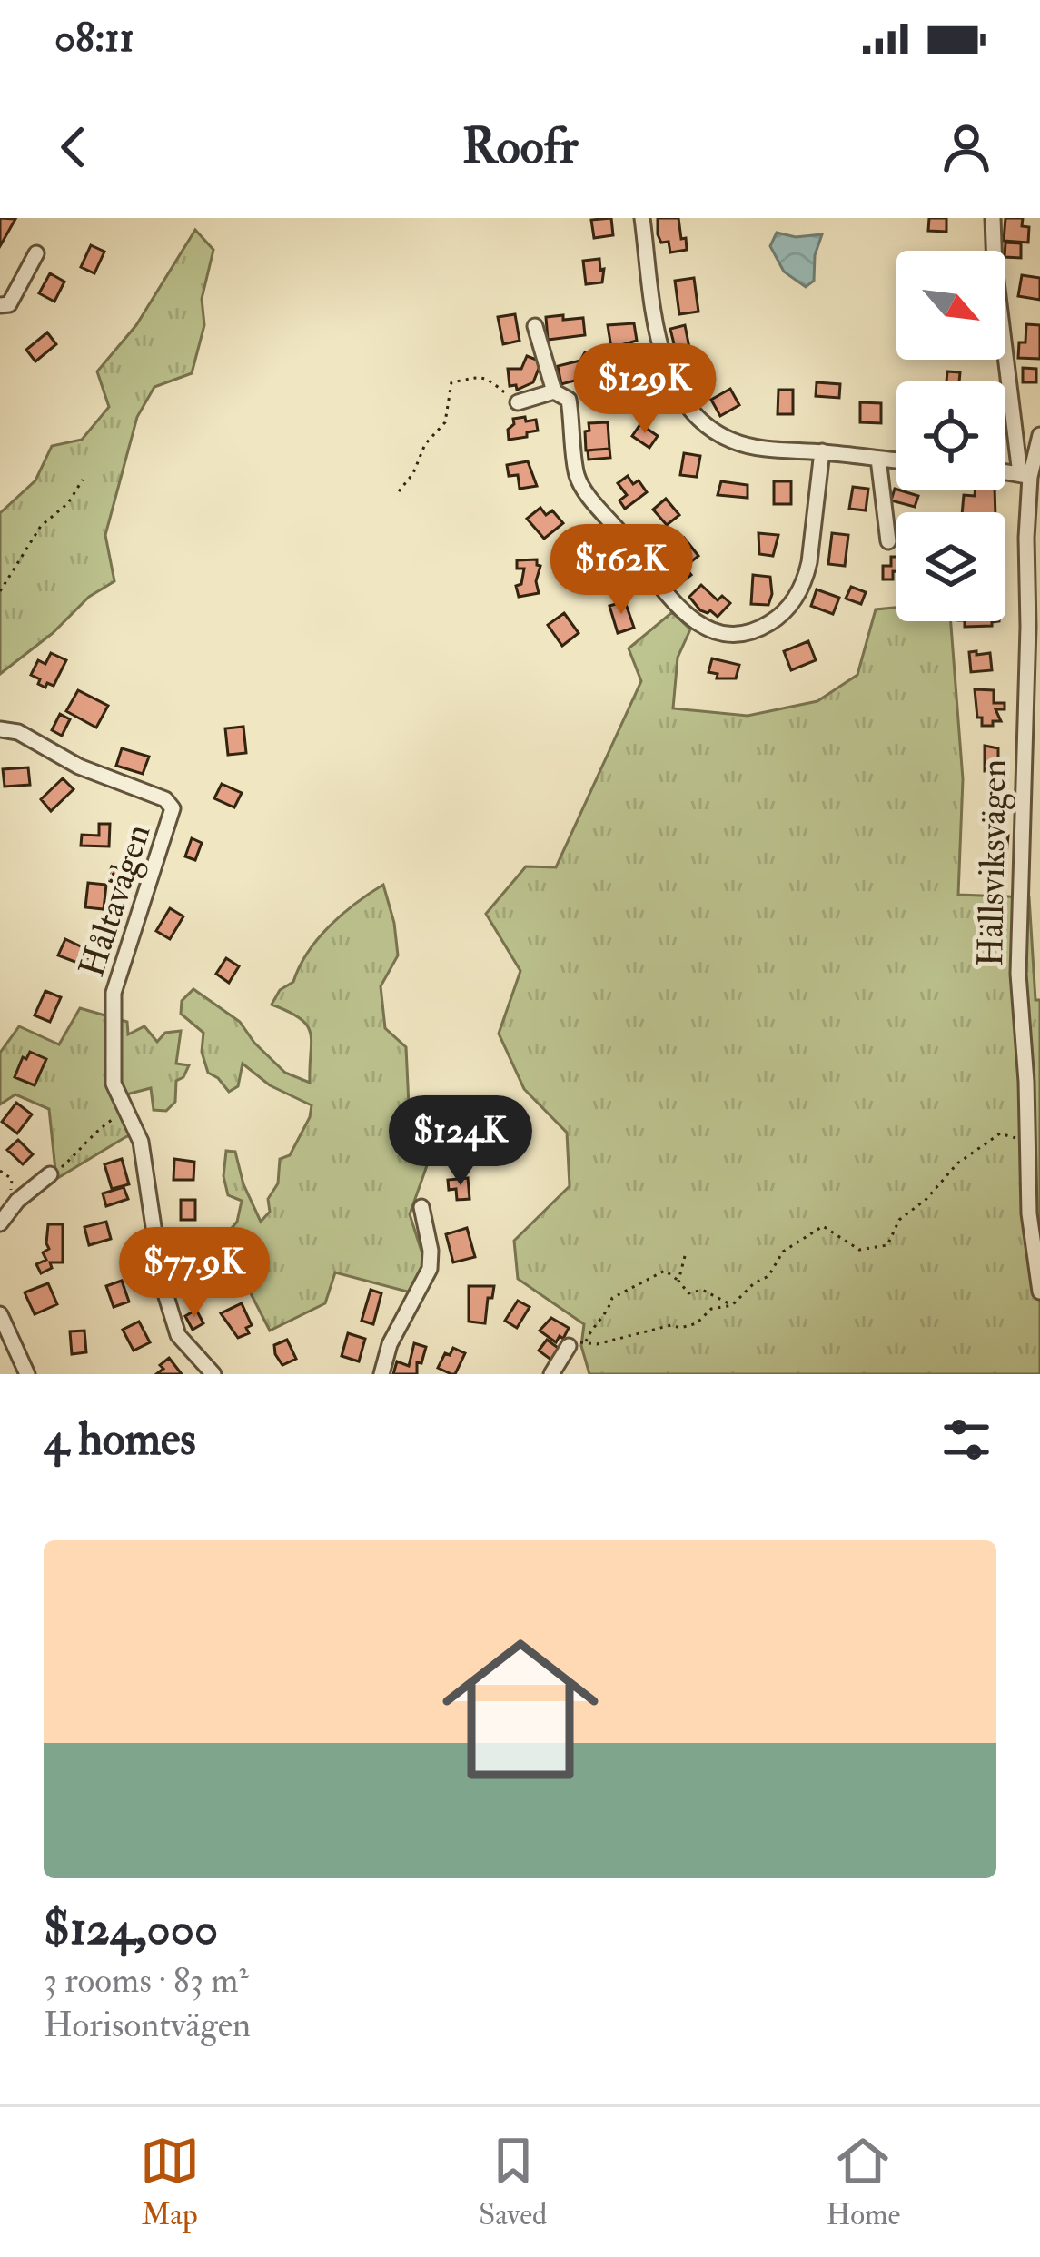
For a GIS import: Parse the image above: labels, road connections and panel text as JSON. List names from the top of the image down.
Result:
{
  "streets": {
    "street": ["Hällsviksvägen", "Håltavägen"]
  },
  "north": "bottom right",
  "page": {
    "status": "08:11",
    "header": "Roofr",
    "price": [
      "$129K",
      "$162K",
      "$124K",
      "$77.9K"
    ],
    "heading": "4 homes",
    "list": [
      {
        "name": "$124,000",
        "note": "3 rooms · 83 m² · Horisontvägen"
      }
    ],
    "tabs": ["Map", "Saved", "Home"]
  }
}
